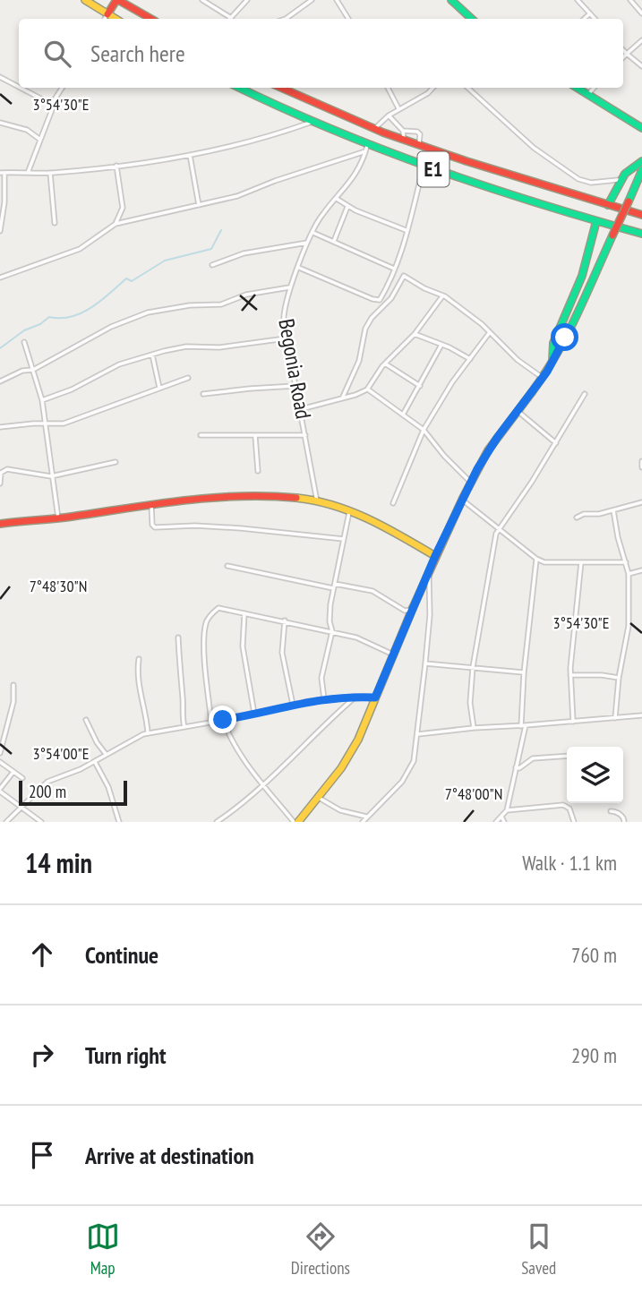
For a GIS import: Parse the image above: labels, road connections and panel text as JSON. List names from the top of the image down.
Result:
{
  "streets": {
    "main road": ["E1"],
    "street": ["Begonia Road"]
  },
  "crossings": [
    ["E1", "Begonia Road"]
  ],
  "scale_bar": "200 m",
  "page": {
    "search": "Search here",
    "scale": "200 m",
    "heading": ["14 min", "Walk · 1.1 km"],
    "list": [
      ["Continue", "760 m"],
      ["Turn right", "290 m"],
      "Arrive at destination"
    ],
    "nav": ["Map", "Directions", "Saved"]
  },
  "coordinates": [
    "3°54'30\"E",
    "7°48'30\"N",
    "3°54'00\"E",
    "7°48'00\"N"
  ]
}
